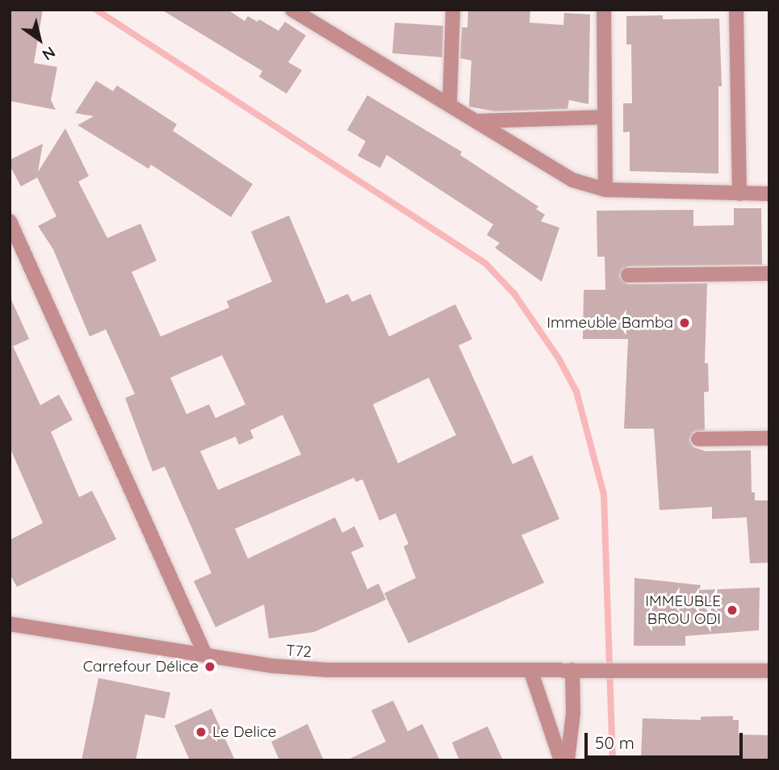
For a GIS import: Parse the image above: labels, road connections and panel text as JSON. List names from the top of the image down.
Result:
{
  "streets": {
    "street": ["T72"]
  },
  "places": [
    "Immeuble Bamba",
    "IMMEUBLE BROU ODI",
    "Carrefour Délice",
    "Le Delice"
  ],
  "scale_bar": "50 m",
  "north": "bottom right"
}
